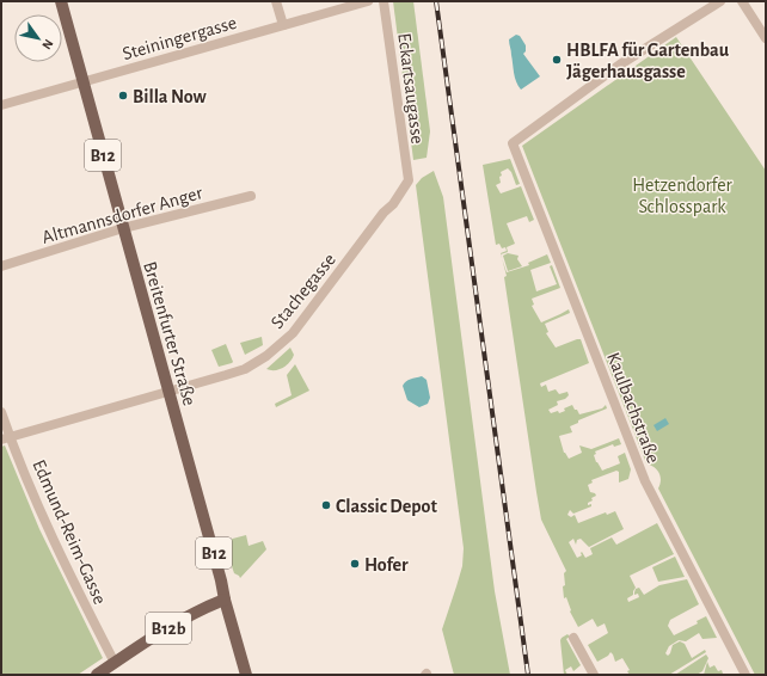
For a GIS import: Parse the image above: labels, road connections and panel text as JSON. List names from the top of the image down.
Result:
{
  "streets": {
    "main road": ["B12", "Breitenfurter Straße", "B12b"],
    "street": [
      "Steiningergasse",
      "Eckartsaugasse",
      "Altmannsdorfer Anger",
      "Stachegasse",
      "Kaulbachstraße",
      "Edmund-Reim-Gasse"
    ]
  },
  "crossings": [
    ["Steiningergasse", "Breitenfurter Straße"],
    ["Eckartsaugasse", "Stachegasse"],
    ["Altmannsdorfer Anger", "Breitenfurter Straße"],
    ["Stachegasse", "Breitenfurter Straße"],
    ["Stachegasse", "Edmund-Reim-Gasse"],
    ["Breitenfurter Straße", "B12b"],
    ["Edmund-Reim-Gasse", "B12b"]
  ],
  "parks": ["Hetzendorfer Schlosspark"],
  "places": [
    "HBLFA für Gartenbau Jägerhausgasse",
    "Billa Now",
    "Classic Depot",
    "Hofer"
  ],
  "north": "bottom right"
}
